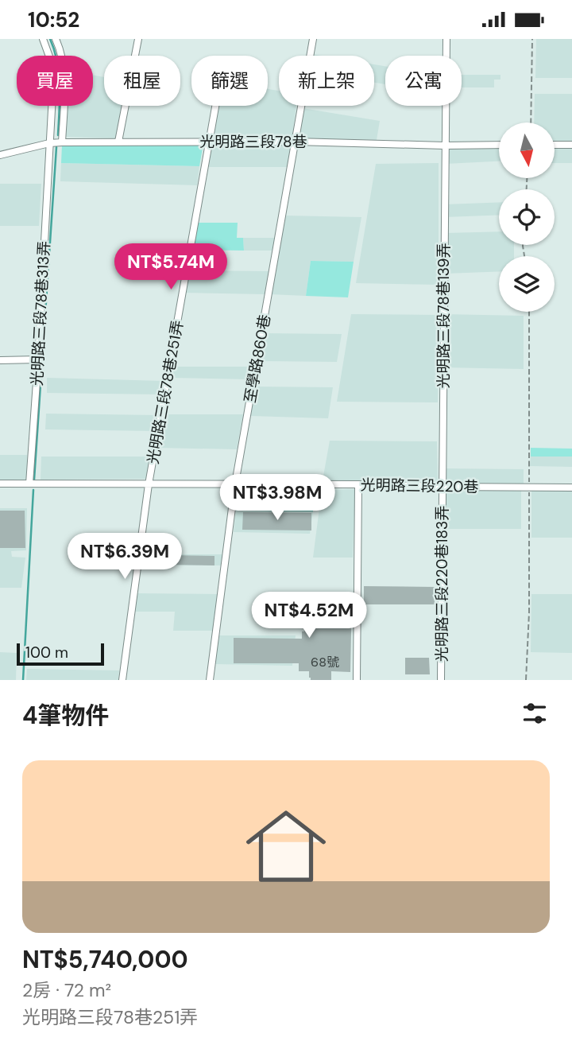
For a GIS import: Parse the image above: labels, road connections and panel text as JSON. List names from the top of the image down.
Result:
{
  "streets": {
    "street": [
      "光明路三段78巷",
      "光明路三段78巷313弄",
      "光明路三段78巷139弄",
      "至學路860巷",
      "光明路三段78巷251弄",
      "光明路三段220巷",
      "光明路三段220巷183弄"
    ]
  },
  "crossings": [
    ["光明路三段78巷", "光明路三段78巷313弄"],
    ["光明路三段78巷", "光明路三段78巷139弄"],
    ["光明路三段78巷", "至學路860巷"],
    ["光明路三段78巷", "光明路三段78巷251弄"],
    ["光明路三段78巷313弄", "光明路三段220巷"],
    ["光明路三段78巷139弄", "光明路三段220巷"],
    ["光明路三段78巷139弄", "光明路三段220巷183弄"],
    ["至學路860巷", "光明路三段220巷"],
    ["光明路三段78巷251弄", "光明路三段220巷"],
    ["光明路三段220巷", "光明路三段220巷183弄"]
  ],
  "house_numbers": ["68號"],
  "scale_bar": "100 m",
  "north": "bottom",
  "page": {
    "status": "10:52",
    "chip": [
      "買屋",
      "租屋",
      "篩選",
      "新上架",
      "公寓"
    ],
    "price": [
      "NT$5.74M",
      "NT$3.98M",
      "NT$6.39M",
      "NT$4.52M"
    ],
    "scale": "100 m",
    "heading": "4筆物件",
    "list": [
      {
        "name": "NT$5,740,000",
        "note": "2房 · 72 m² · 光明路三段78巷251弄"
      }
    ]
  }
}
